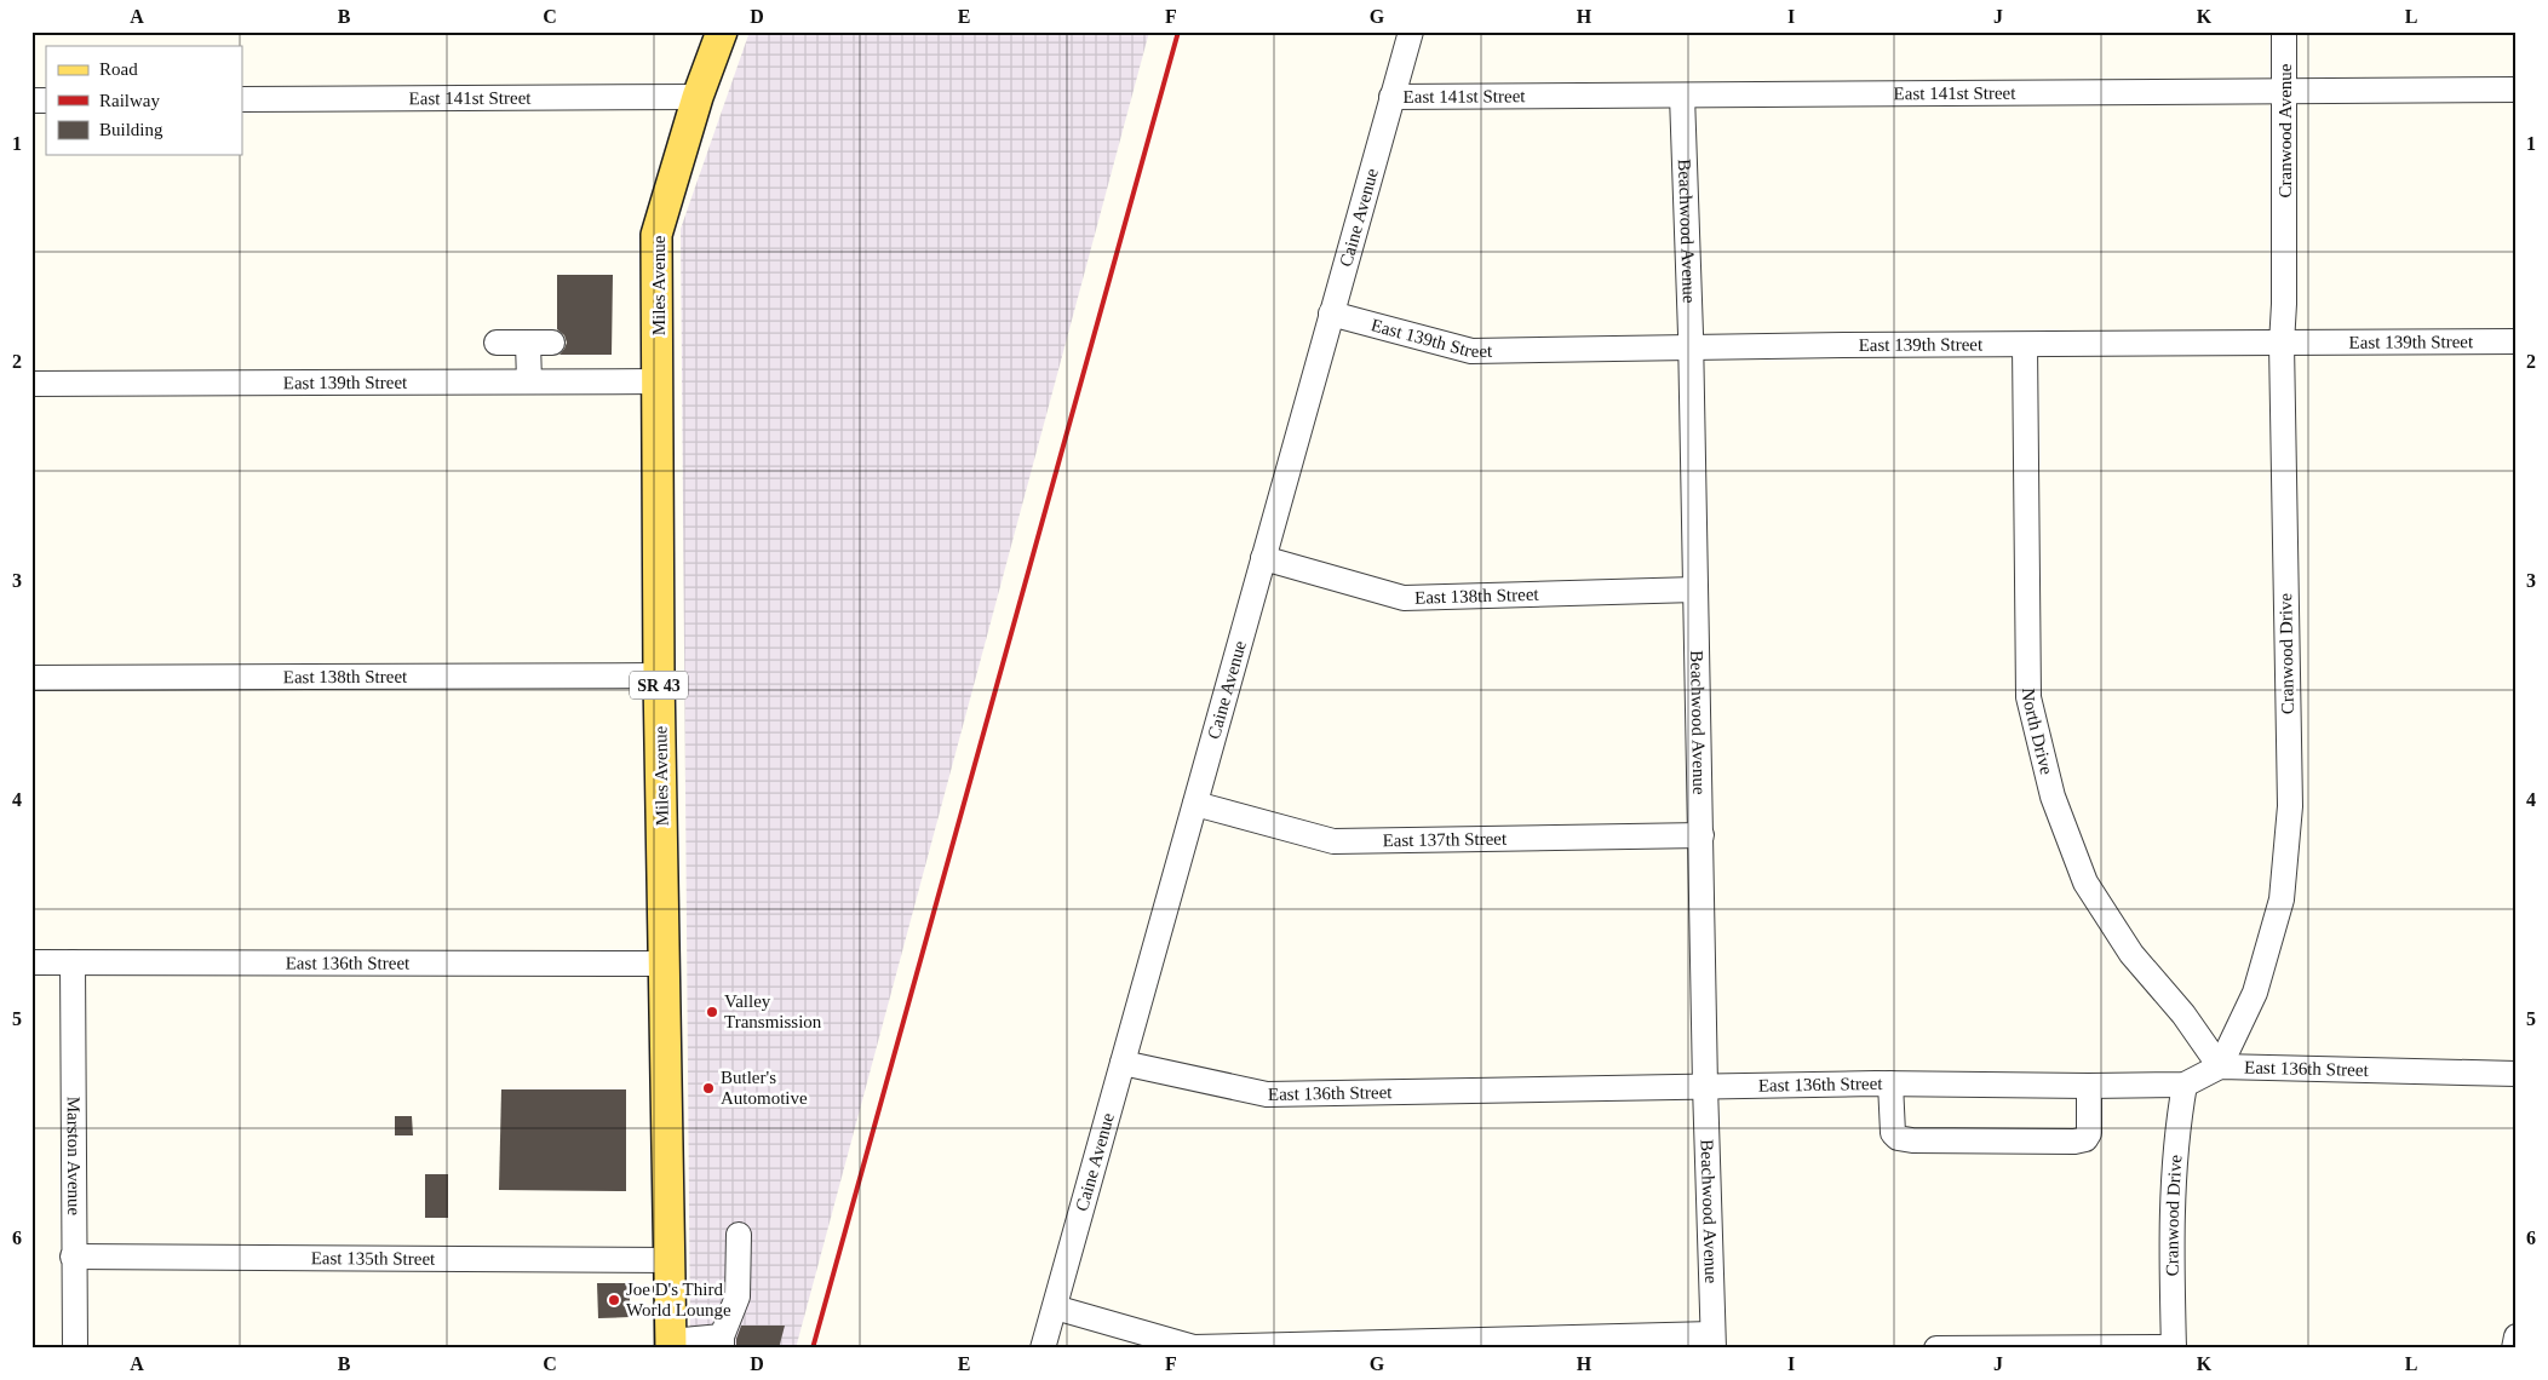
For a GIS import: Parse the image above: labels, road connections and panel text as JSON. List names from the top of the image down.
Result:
{
  "streets": {
    "main road": ["Miles Avenue", "SR 43"],
    "street": [
      "East 141st Street",
      "Cranwood Avenue",
      "Caine Avenue",
      "Beachwood Avenue",
      "East 139th Street",
      "East 138th Street",
      "Cranwood Drive",
      "North Drive",
      "East 137th Street",
      "East 136th Street",
      "Marston Avenue",
      "East 135th Street"
    ]
  },
  "crossings": [
    ["East 141st Street", "Cranwood Avenue"],
    ["East 141st Street", "Caine Avenue"],
    ["East 141st Street", "Beachwood Avenue"],
    ["East 141st Street", "Miles Avenue"],
    ["Cranwood Avenue", "Cranwood Drive"],
    ["Caine Avenue", "East 139th Street"],
    ["Caine Avenue", "East 138th Street"],
    ["Caine Avenue", "East 137th Street"],
    ["Caine Avenue", "East 136th Street"],
    ["Beachwood Avenue", "East 139th Street"],
    ["Beachwood Avenue", "East 138th Street"],
    ["Beachwood Avenue", "East 137th Street"],
    ["Beachwood Avenue", "East 136th Street"],
    ["Miles Avenue", "East 139th Street"],
    ["Miles Avenue", "East 138th Street"],
    ["Miles Avenue", "East 136th Street"],
    ["Miles Avenue", "East 135th Street"],
    ["East 139th Street", "Cranwood Drive"],
    ["East 139th Street", "North Drive"],
    ["Cranwood Drive", "North Drive"],
    ["Cranwood Drive", "East 136th Street"],
    ["North Drive", "East 136th Street"],
    ["East 136th Street", "Marston Avenue"],
    ["Marston Avenue", "East 135th Street"]
  ],
  "places": ["Valley Transmission", "Butler's Automotive", "Joe D's Third World Lounge"],
  "legend": ["Road", "Railway", "Building"],
  "grid": {
    "columns": [
      "A",
      "B",
      "C",
      "D",
      "E",
      "F",
      "G",
      "H",
      "I",
      "J",
      "K",
      "L"
    ],
    "rows": [
      "1",
      "2",
      "3",
      "4",
      "5",
      "6"
    ]
  }
}
